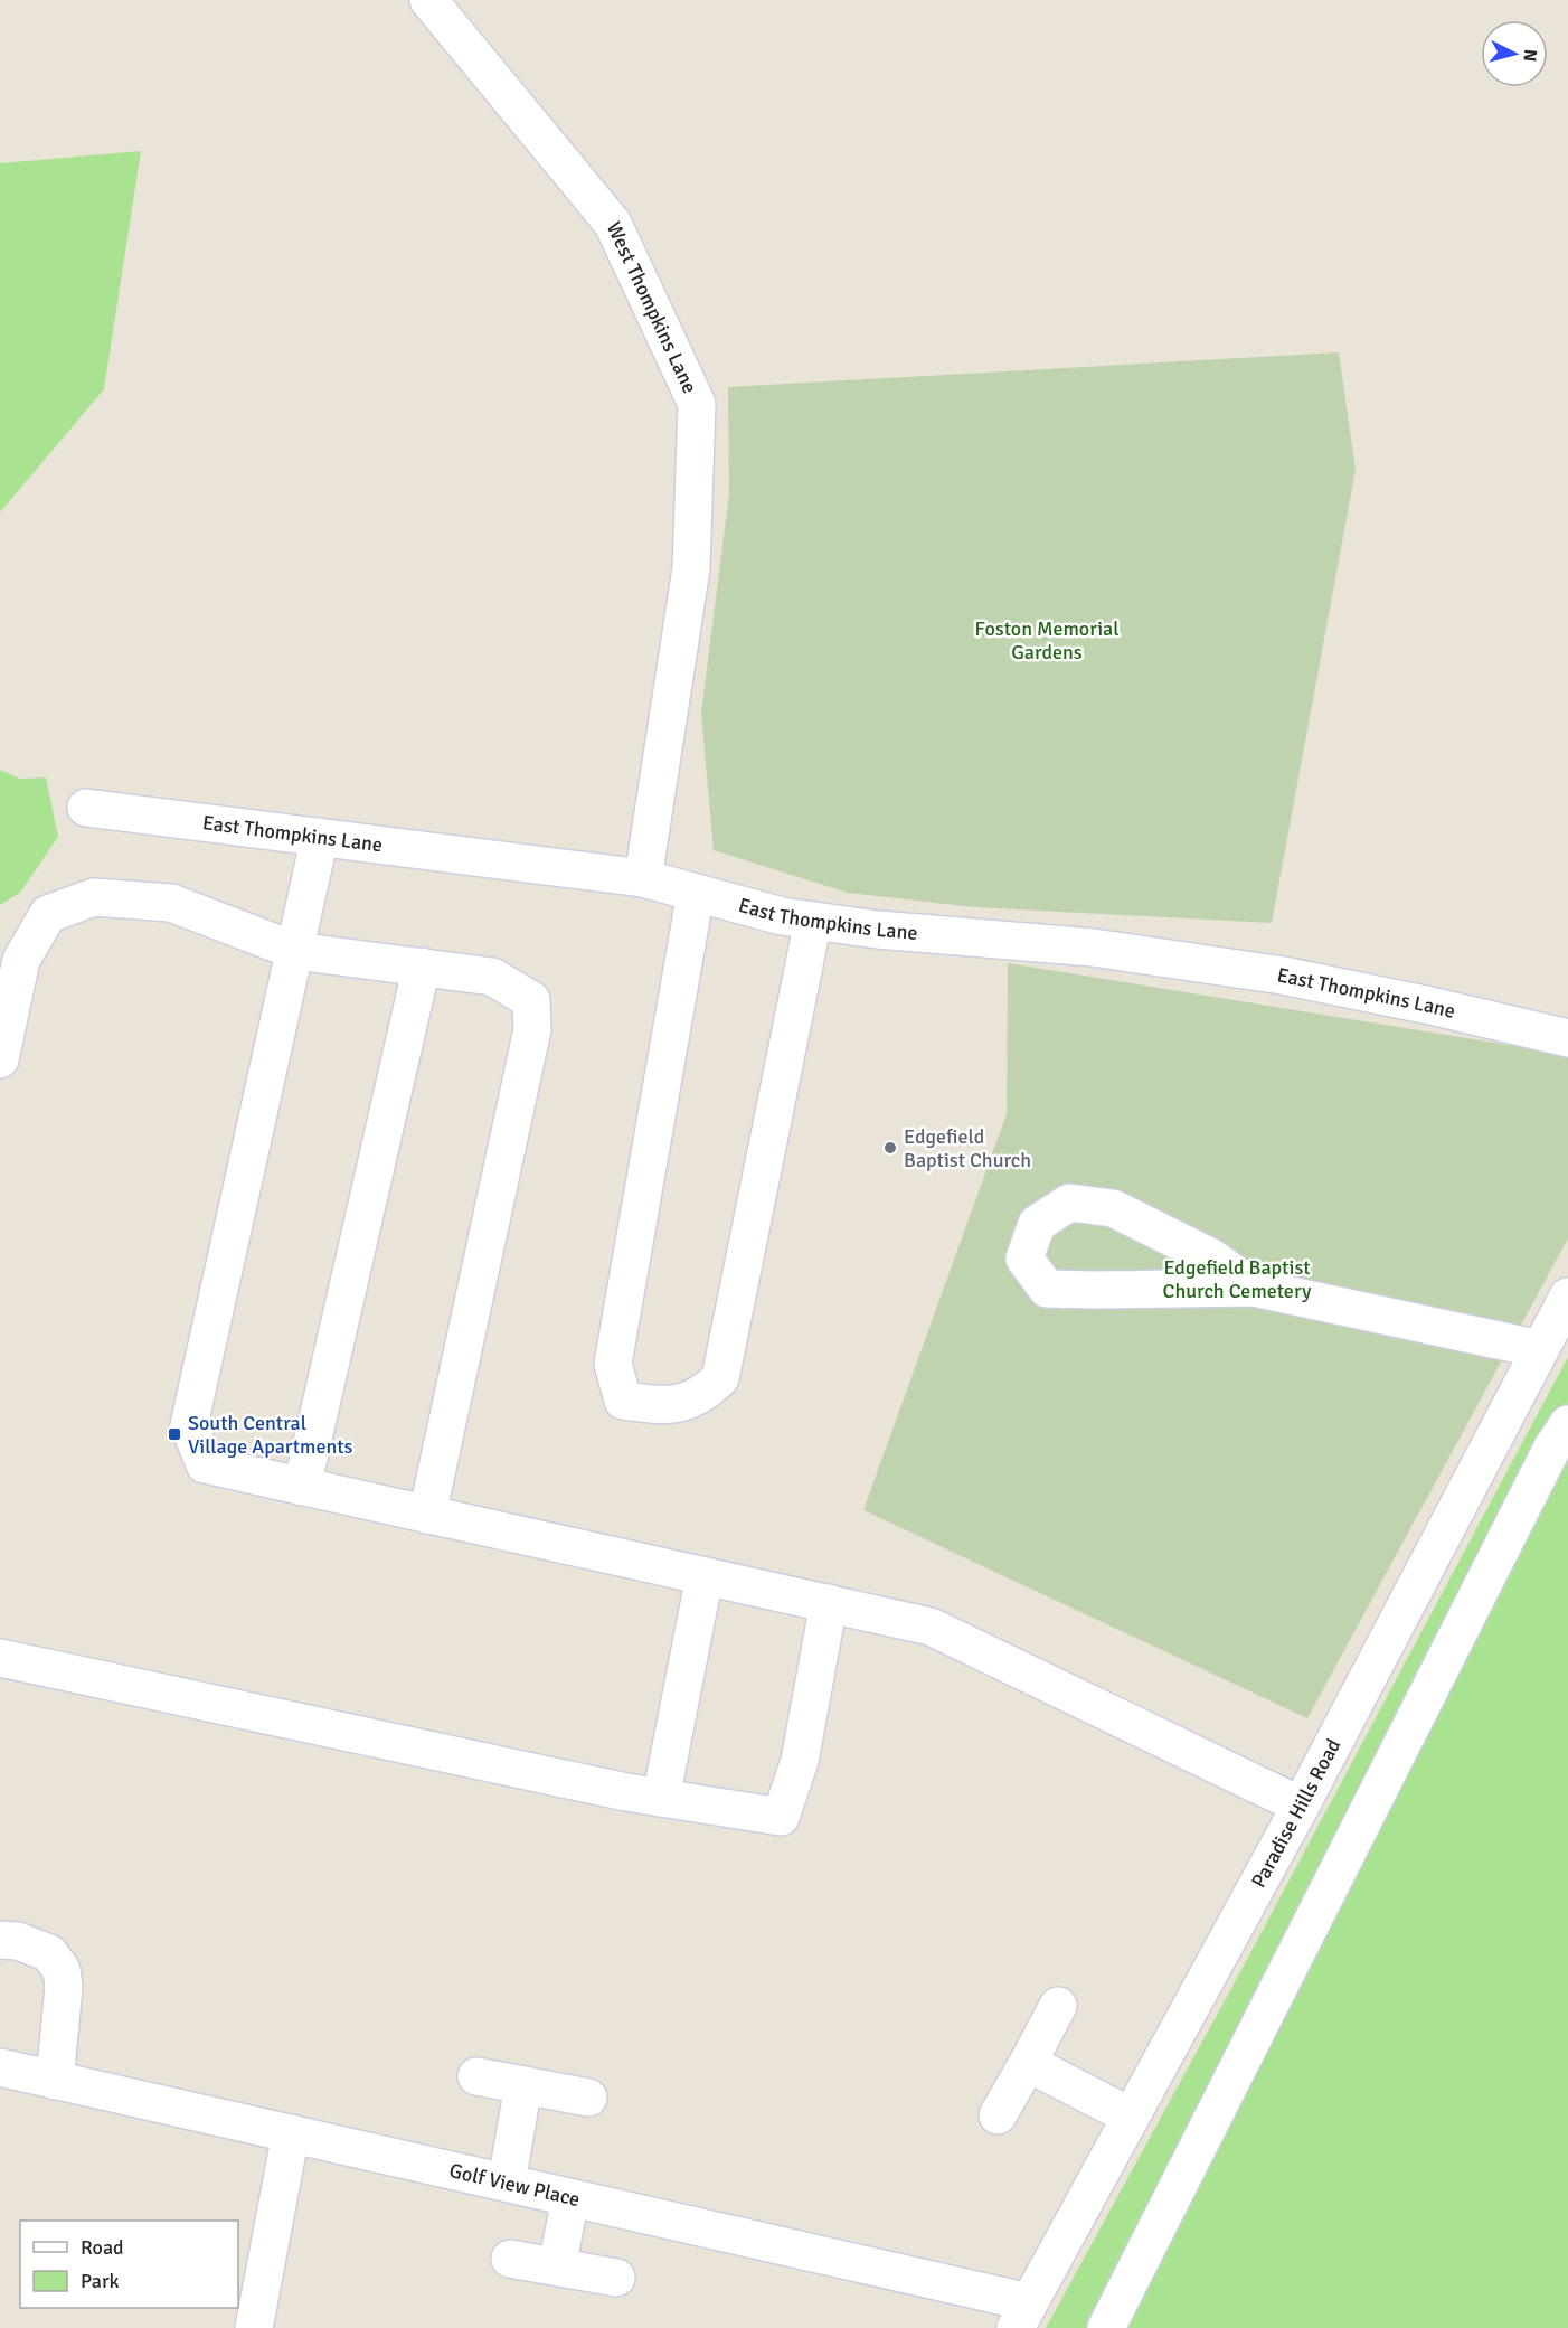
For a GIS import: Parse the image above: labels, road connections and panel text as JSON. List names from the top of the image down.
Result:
{
  "streets": {
    "street": [
      "West Thompkins Lane",
      "East Thompkins Lane",
      "Paradise Hills Road",
      "Golf View Place"
    ]
  },
  "crossings": [
    ["West Thompkins Lane", "East Thompkins Lane"],
    ["Paradise Hills Road", "Golf View Place"]
  ],
  "parks": ["Foston Memorial Gardens", "Edgefield Baptist Church Cemetery"],
  "places": {
    "other": ["Edgefield Baptist Church"],
    "transit": ["South Central Village Apartments"]
  },
  "legend": ["Road", "Park"],
  "north": "right"
}
